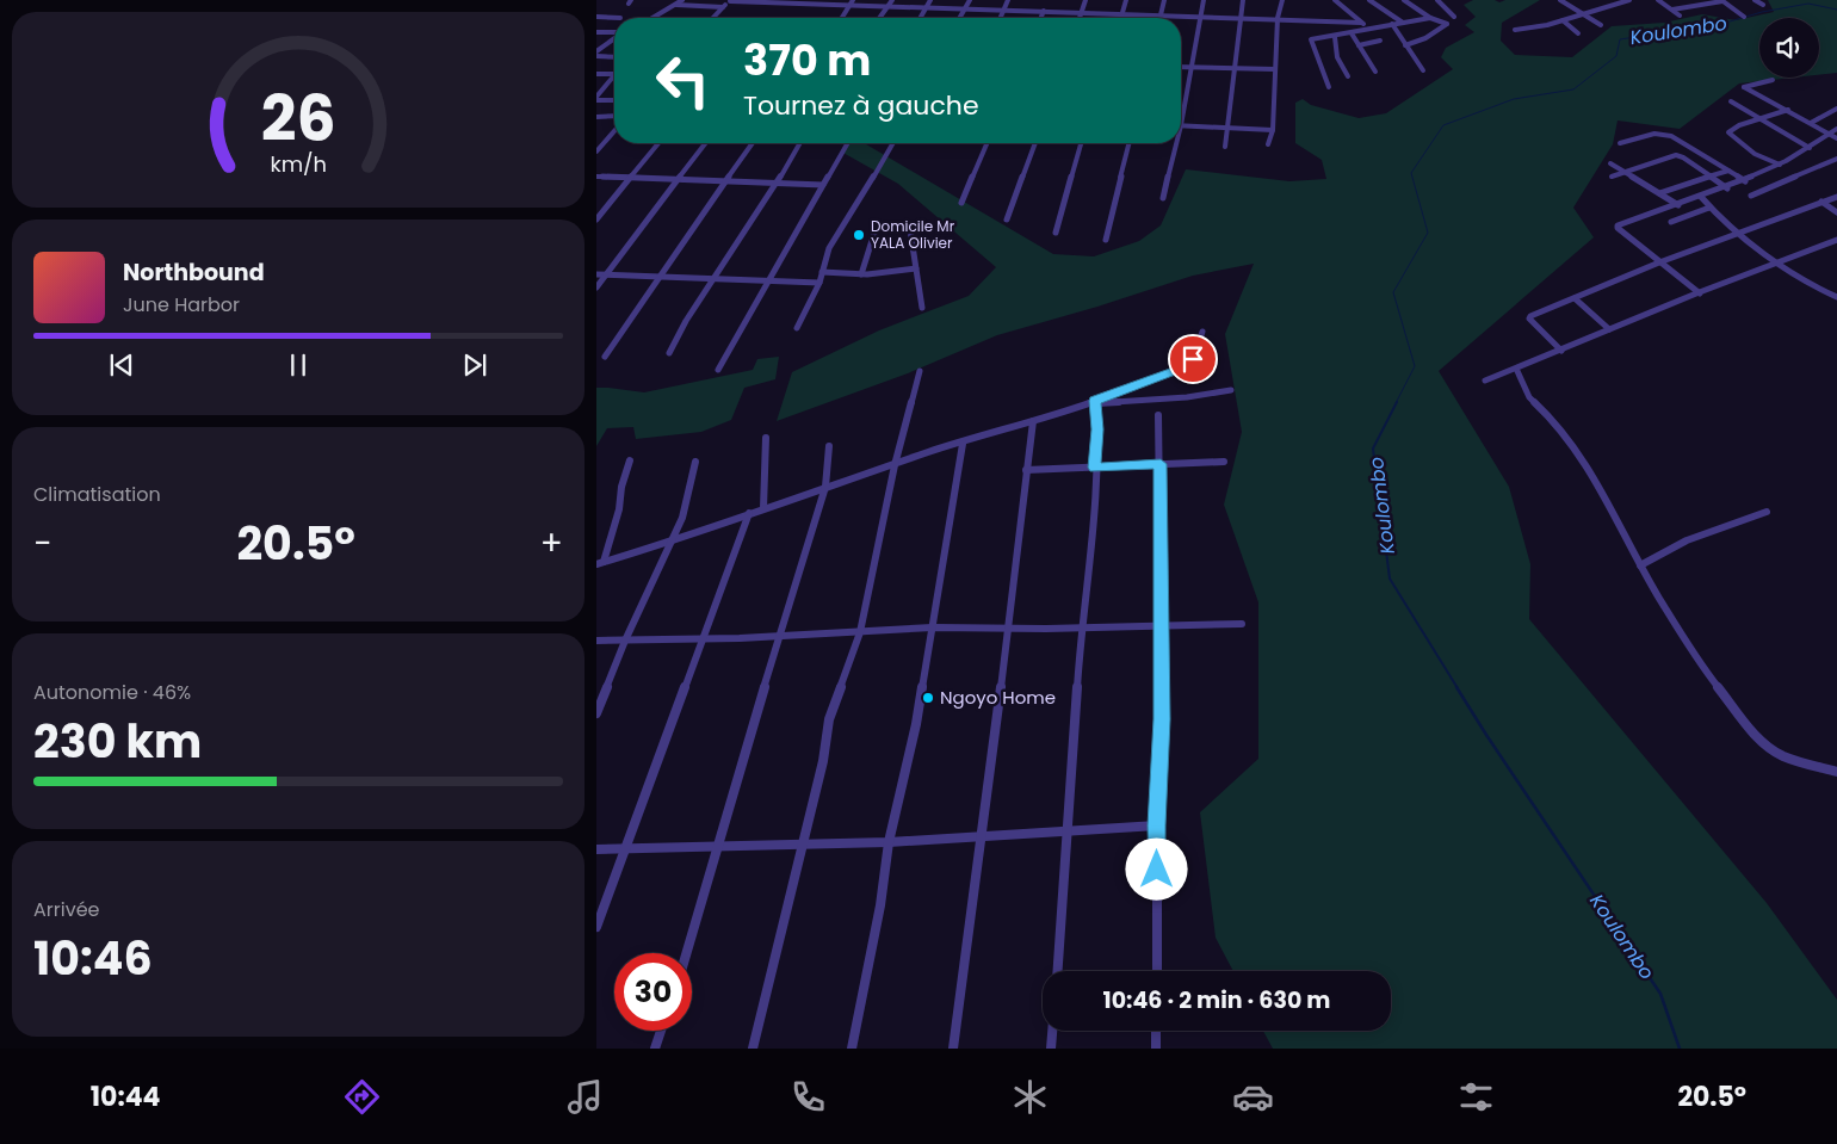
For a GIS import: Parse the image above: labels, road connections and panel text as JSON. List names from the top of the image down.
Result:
{
  "water": ["Koulombo"],
  "places": ["Domicile Mr YALA Olivier", "Ngoyo Home"],
  "page": {
    "turn": ["370 m", "Tournez à gauche"],
    "song": ["Northbound", "June Harbor"],
    "tile": [
      "Climatisation",
      ["Autonomie · 46%", "230 km"],
      ["Arrivée", "10:46"]
    ],
    "heat": ["−", "20.5°", "+"],
    "limit": "30",
    "trip": "10:46 · 2 min · 630 m",
    "tabs": ["10:44", "20.5°"],
    "gauge": ["26", "km/h"]
  }
}
